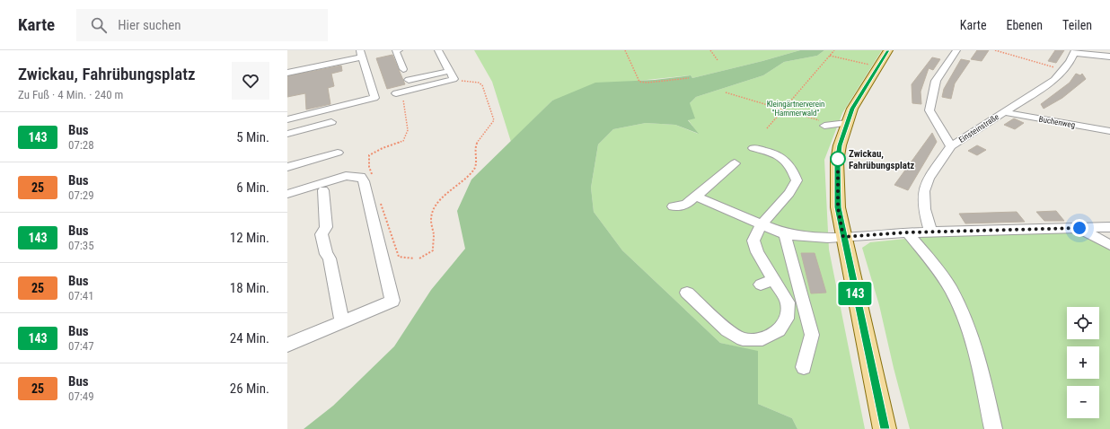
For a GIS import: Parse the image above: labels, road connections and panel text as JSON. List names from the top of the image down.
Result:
{
  "streets": {
    "street": ["Buchenweg", "Einsteinstraße"]
  },
  "crossings": [
    ["Buchenweg", "Einsteinstraße"]
  ],
  "parks": ["Kleingärtnerverein \"Hammerwald\""],
  "places": ["Zwickau, Fahrübungsplatz"],
  "lines": ["bus line 143"],
  "page": {
    "header": "Karte",
    "search": "Hier suchen",
    "nav": ["Karte", "Ebenen", "Teilen"],
    "heading": ["Zwickau, Fahrübungsplatz", "Zu Fuß · 4 Min. · 240 m"],
    "on_map": "143",
    "list": [
      {
        "mark": "143",
        "name": "Bus",
        "note": "07:28",
        "value": "5 Min."
      },
      {
        "mark": "25",
        "name": "Bus",
        "note": "07:29",
        "value": "6 Min."
      },
      {
        "mark": "143",
        "name": "Bus",
        "note": "07:35",
        "value": "12 Min."
      },
      {
        "mark": "25",
        "name": "Bus",
        "note": "07:41",
        "value": "18 Min."
      },
      {
        "mark": "143",
        "name": "Bus",
        "note": "07:47",
        "value": "24 Min."
      },
      {
        "mark": "25",
        "name": "Bus",
        "note": "07:49",
        "value": "26 Min."
      }
    ],
    "map_buttons": ["+", "−"]
  }
}
